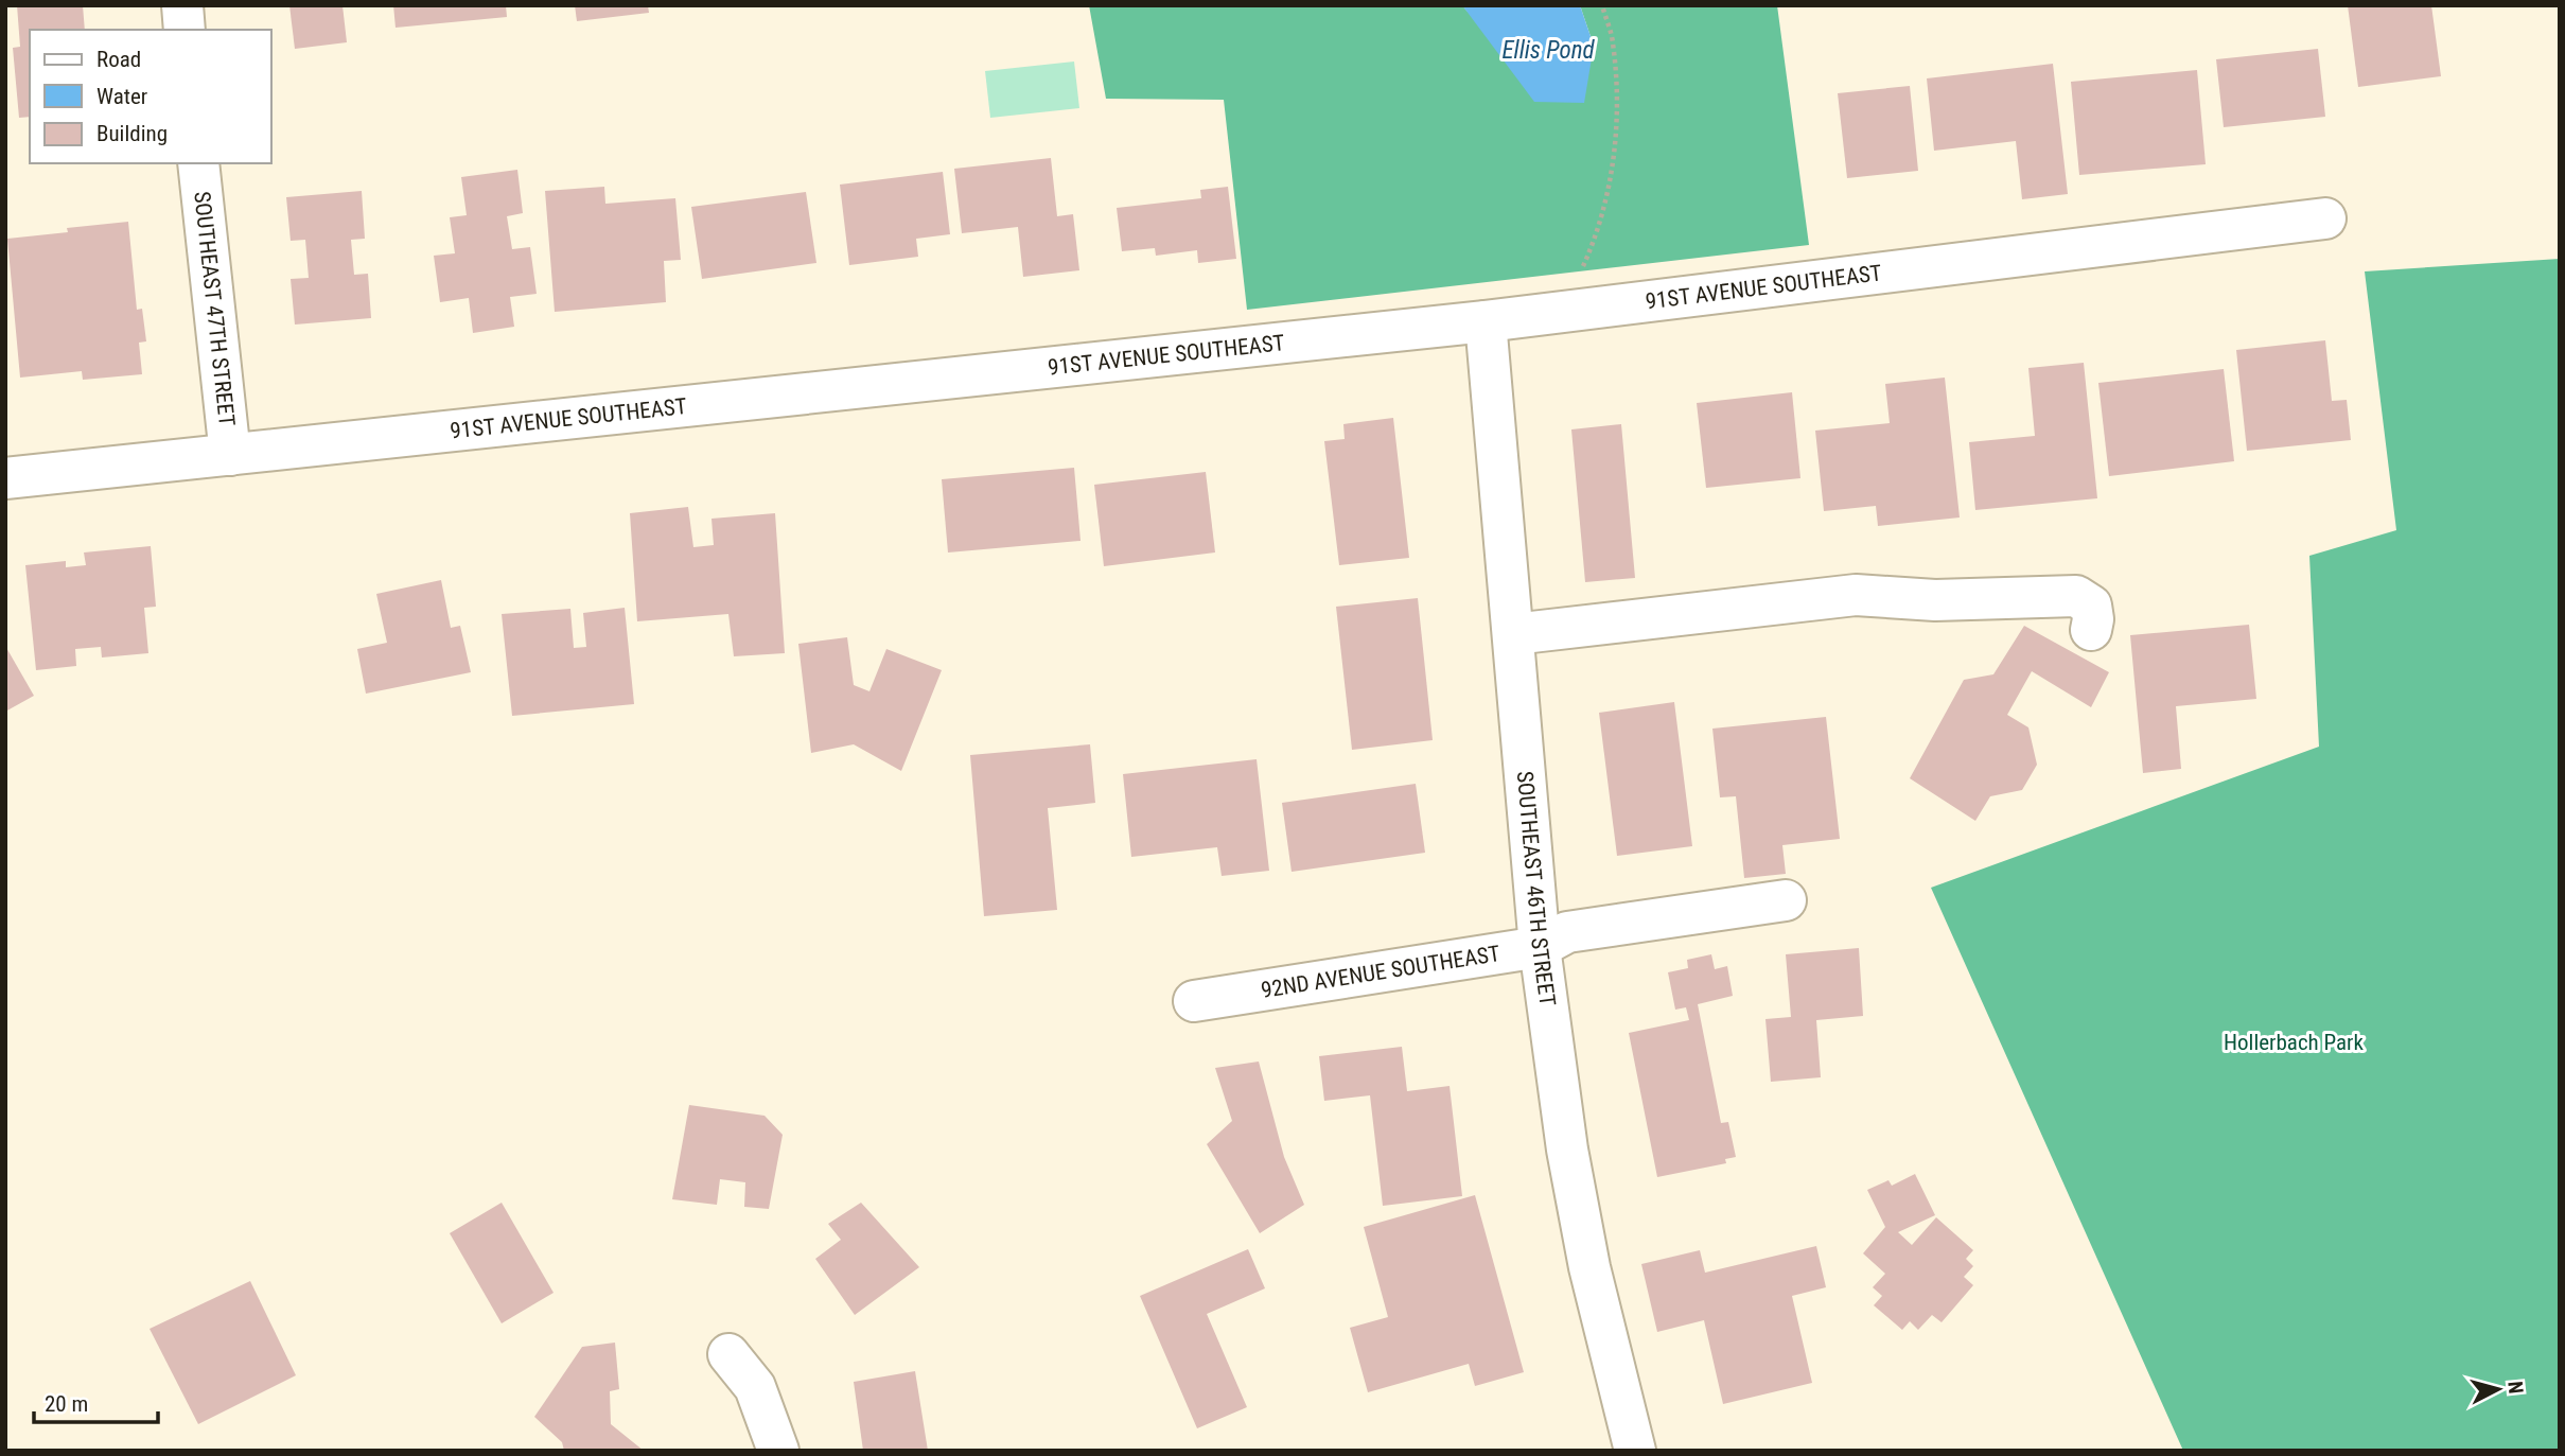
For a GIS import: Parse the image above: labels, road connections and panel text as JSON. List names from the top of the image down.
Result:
{
  "streets": {
    "street": [
      "91ST AVENUE SOUTHEAST",
      "SOUTHEAST 47TH STREET",
      "SOUTHEAST 46TH STREET",
      "92ND AVENUE SOUTHEAST"
    ]
  },
  "crossings": [
    ["91ST AVENUE SOUTHEAST", "SOUTHEAST 47TH STREET"],
    ["91ST AVENUE SOUTHEAST", "SOUTHEAST 46TH STREET"],
    ["SOUTHEAST 46TH STREET", "92ND AVENUE SOUTHEAST"]
  ],
  "water": ["Ellis Pond"],
  "parks": ["Hollerbach Park"],
  "legend": ["Road", "Water", "Building"],
  "scale_bar": "20 m",
  "north": "right"
}
